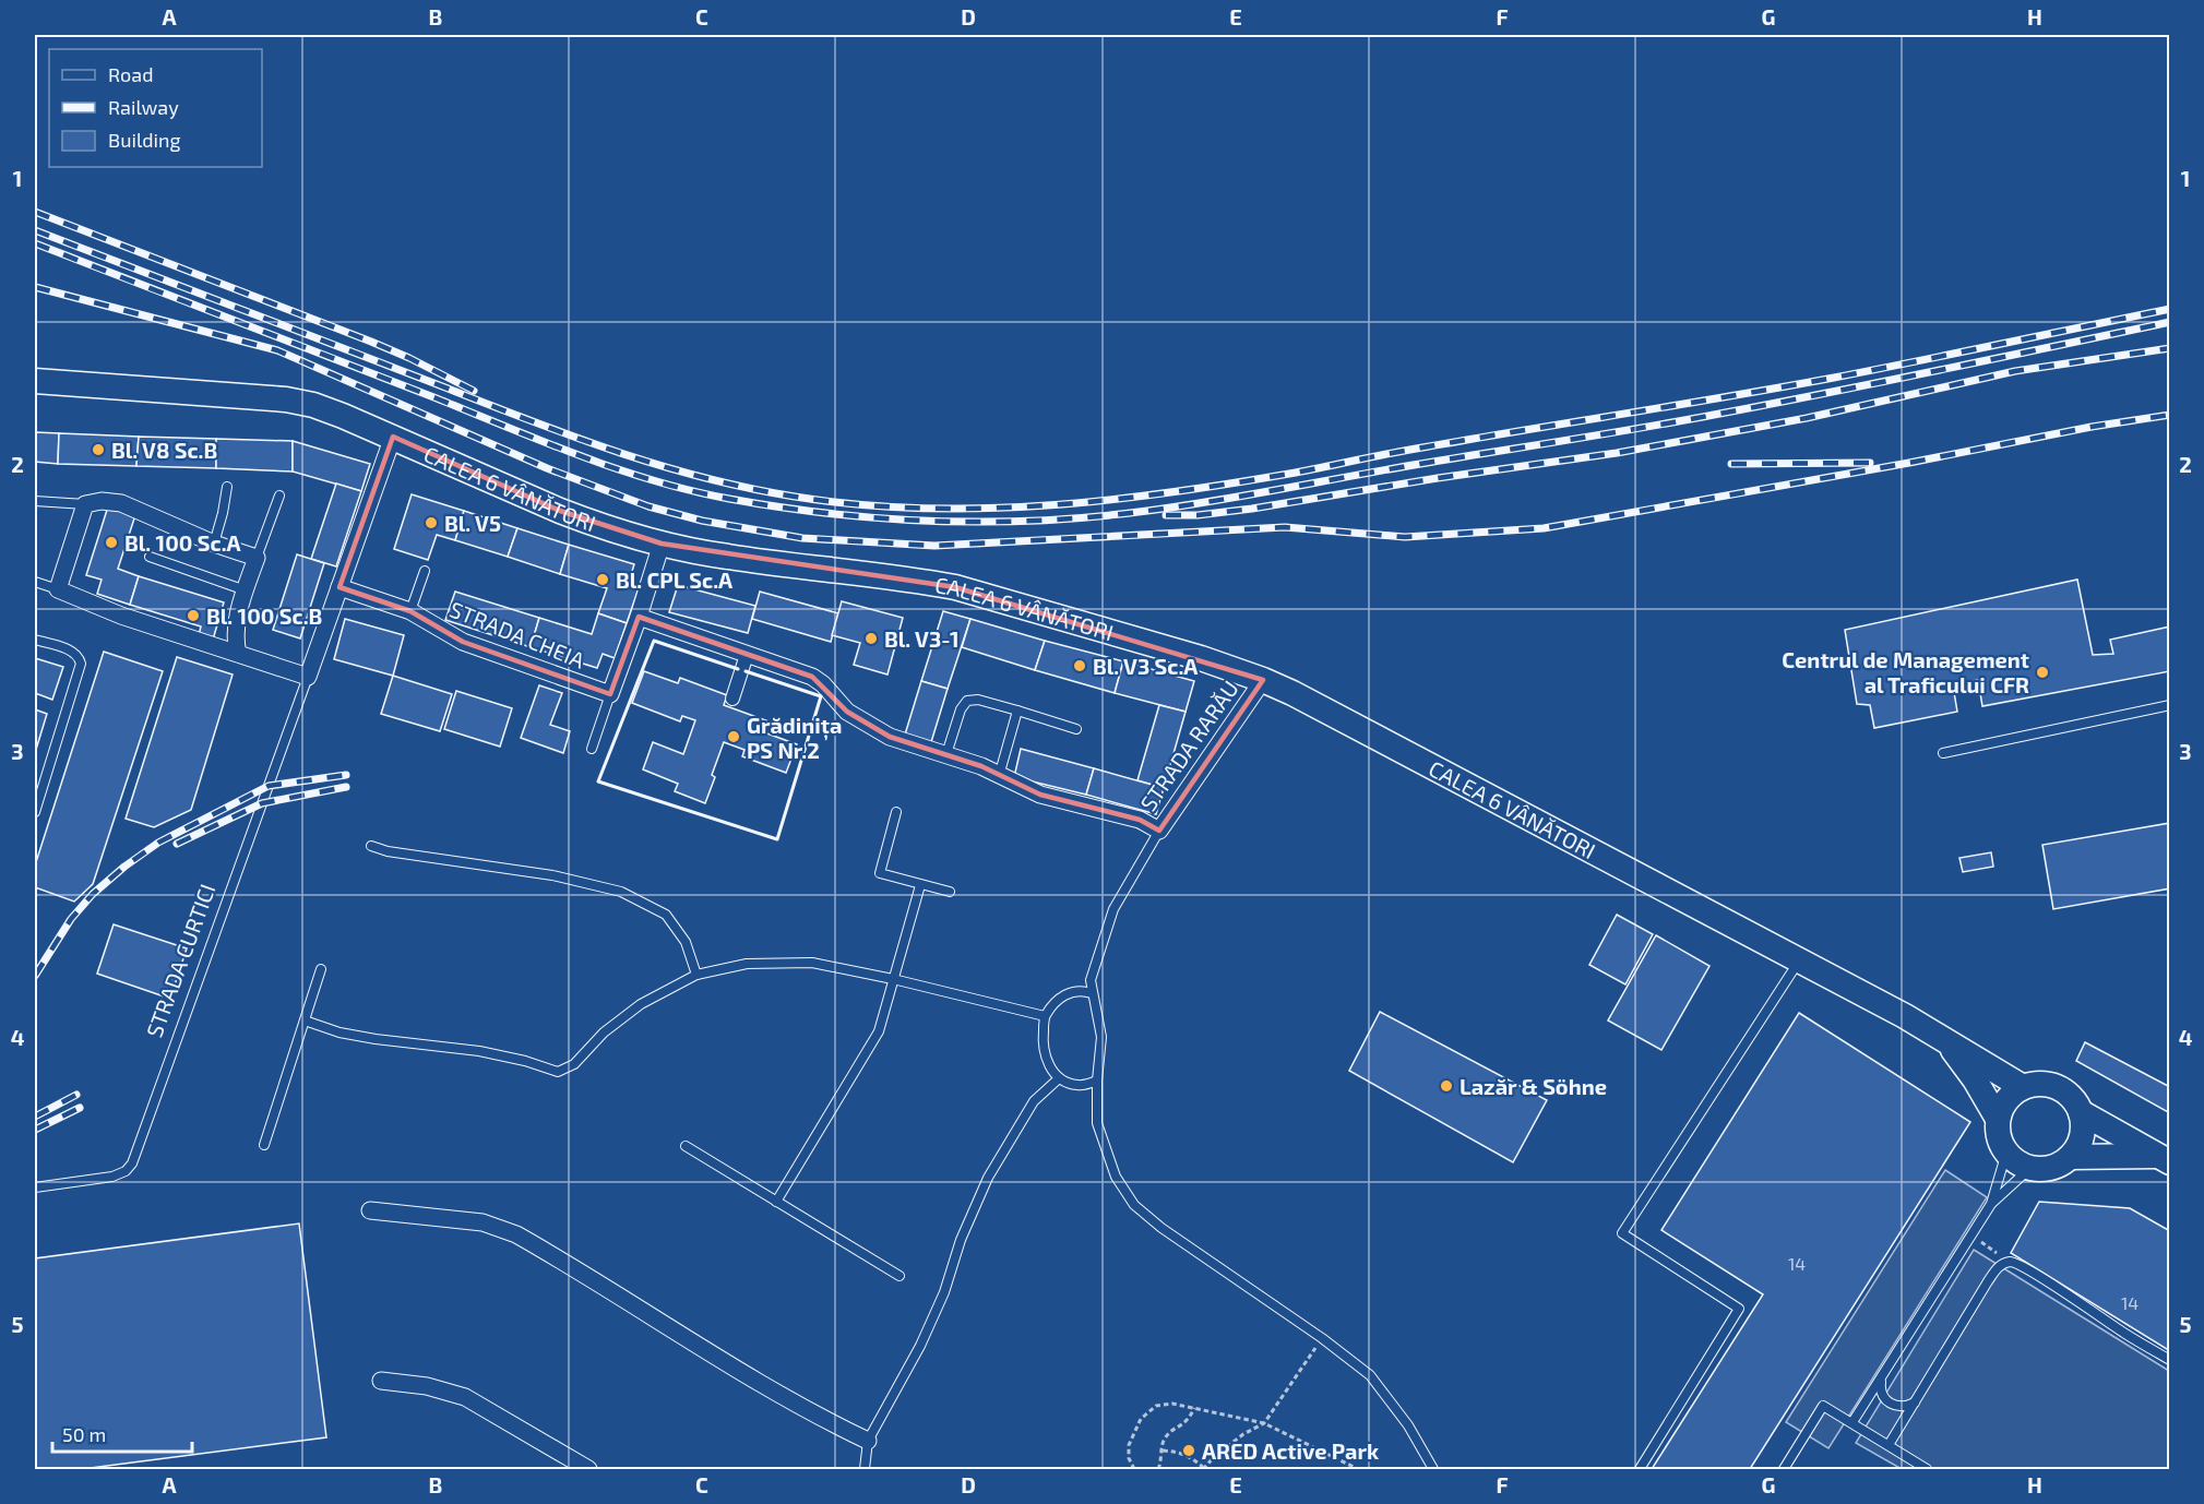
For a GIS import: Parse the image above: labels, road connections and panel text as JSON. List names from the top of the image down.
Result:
{
  "streets": {
    "main road": ["CALEA 6 VÂNĂTORI"],
    "street": ["STRADA CHEIA", "STRADA RARĂU", "STRADA CURTICI"]
  },
  "crossings": [
    ["CALEA 6 VÂNĂTORI", "STRADA RARĂU"],
    ["CALEA 6 VÂNĂTORI", "STRADA CURTICI"],
    ["STRADA CHEIA", "STRADA CURTICI"]
  ],
  "places": [
    "Bl. V8 Sc.B",
    "Bl. V5",
    "Bl. 100 Sc.A",
    "Bl. CPL Sc.A",
    "Bl. 100 Sc.B",
    "Bl. V3-1",
    "Bl. V3 Sc.A",
    "Centrul de Management al Traficului CFR",
    "Grădinița PS Nr.2",
    "Lazăr & Söhne",
    "ARED Active Park"
  ],
  "house_numbers": ["14", "14"],
  "legend": ["Road", "Railway", "Building"],
  "scale_bar": "50 m",
  "grid": {
    "columns": [
      "A",
      "B",
      "C",
      "D",
      "E",
      "F",
      "G",
      "H"
    ],
    "rows": [
      "1",
      "2",
      "3",
      "4",
      "5"
    ]
  }
}
